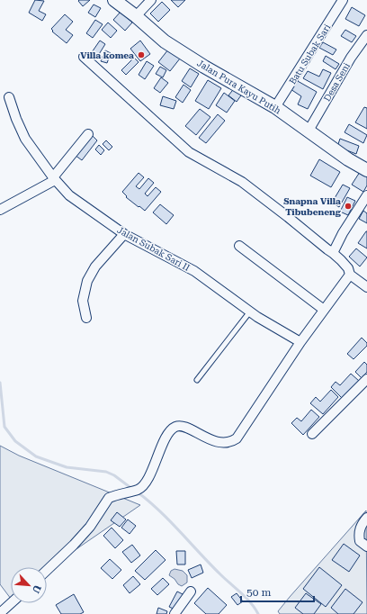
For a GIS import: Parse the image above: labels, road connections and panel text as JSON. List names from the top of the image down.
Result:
{
  "streets": {
    "street": [
      "Batu Subak Sari",
      "Desa Seni",
      "Jalan Pura Kayu Putih",
      "Jalan Subak Sari II"
    ]
  },
  "crossings": [
    ["Batu Subak Sari", "Jalan Pura Kayu Putih"],
    ["Desa Seni", "Jalan Pura Kayu Putih"]
  ],
  "places": ["Villa komea", "Snapna Villa Tibubeneng"],
  "scale_bar": "50 m",
  "north": "bottom right"
}
